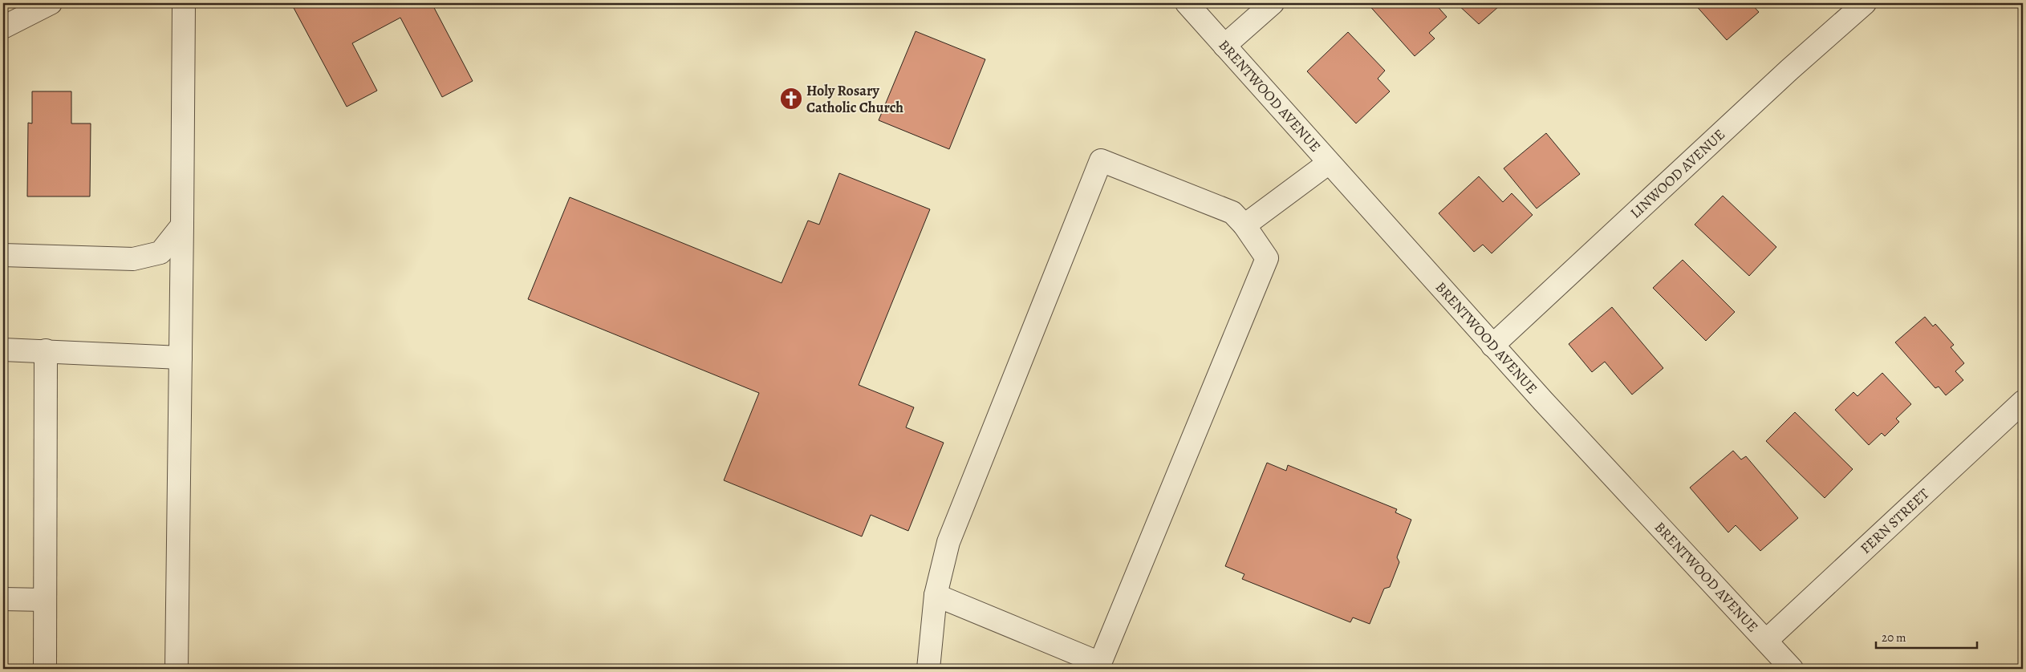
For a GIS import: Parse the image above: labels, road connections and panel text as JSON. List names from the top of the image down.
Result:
{
  "streets": {
    "street": ["BRENTWOOD AVENUE", "LINWOOD AVENUE", "FERN STREET"]
  },
  "crossings": [
    ["BRENTWOOD AVENUE", "LINWOOD AVENUE"],
    ["BRENTWOOD AVENUE", "FERN STREET"]
  ],
  "places": {
    "church": ["Holy Rosary Catholic Church"]
  },
  "scale_bar": "20 m"
}
